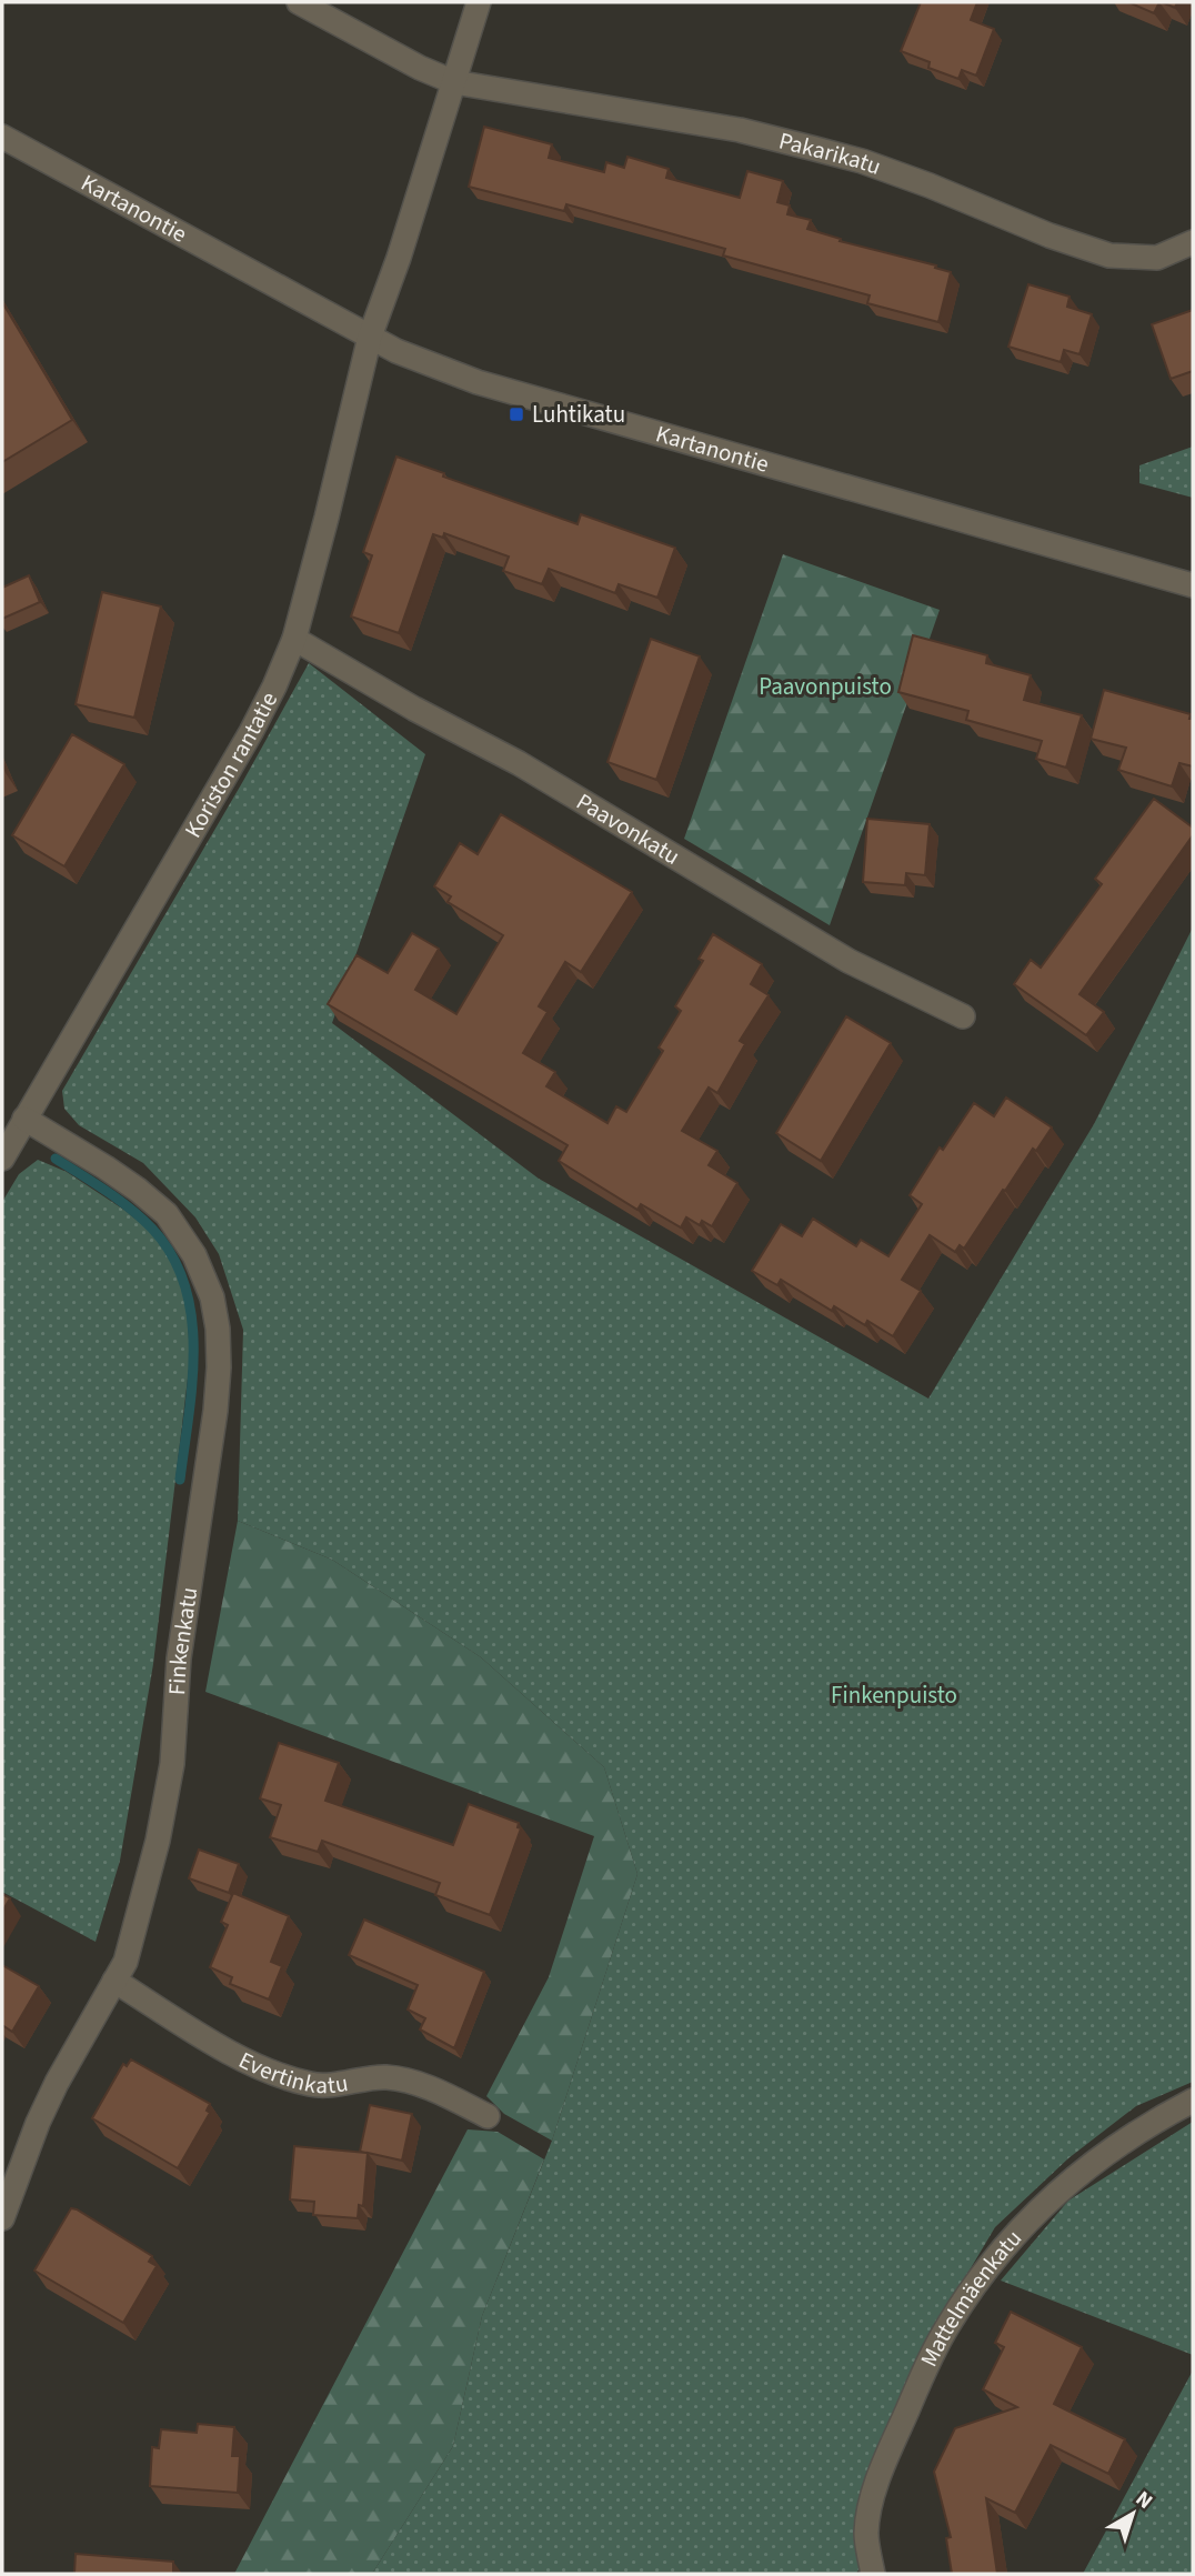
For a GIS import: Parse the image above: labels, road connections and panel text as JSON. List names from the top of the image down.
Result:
{
  "streets": {
    "street": [
      "Pakarikatu",
      "Kartanontie",
      "Koriston rantatie",
      "Paavonkatu",
      "Finkenkatu",
      "Evertinkatu",
      "Mattelmäenkatu"
    ]
  },
  "crossings": [
    ["Kartanontie", "Koriston rantatie"],
    ["Koriston rantatie", "Paavonkatu"],
    ["Koriston rantatie", "Finkenkatu"],
    ["Finkenkatu", "Evertinkatu"]
  ],
  "parks": ["Paavonpuisto", "Finkenpuisto"],
  "places": {
    "transit": ["Luhtikatu"]
  },
  "north": "top right"
}
